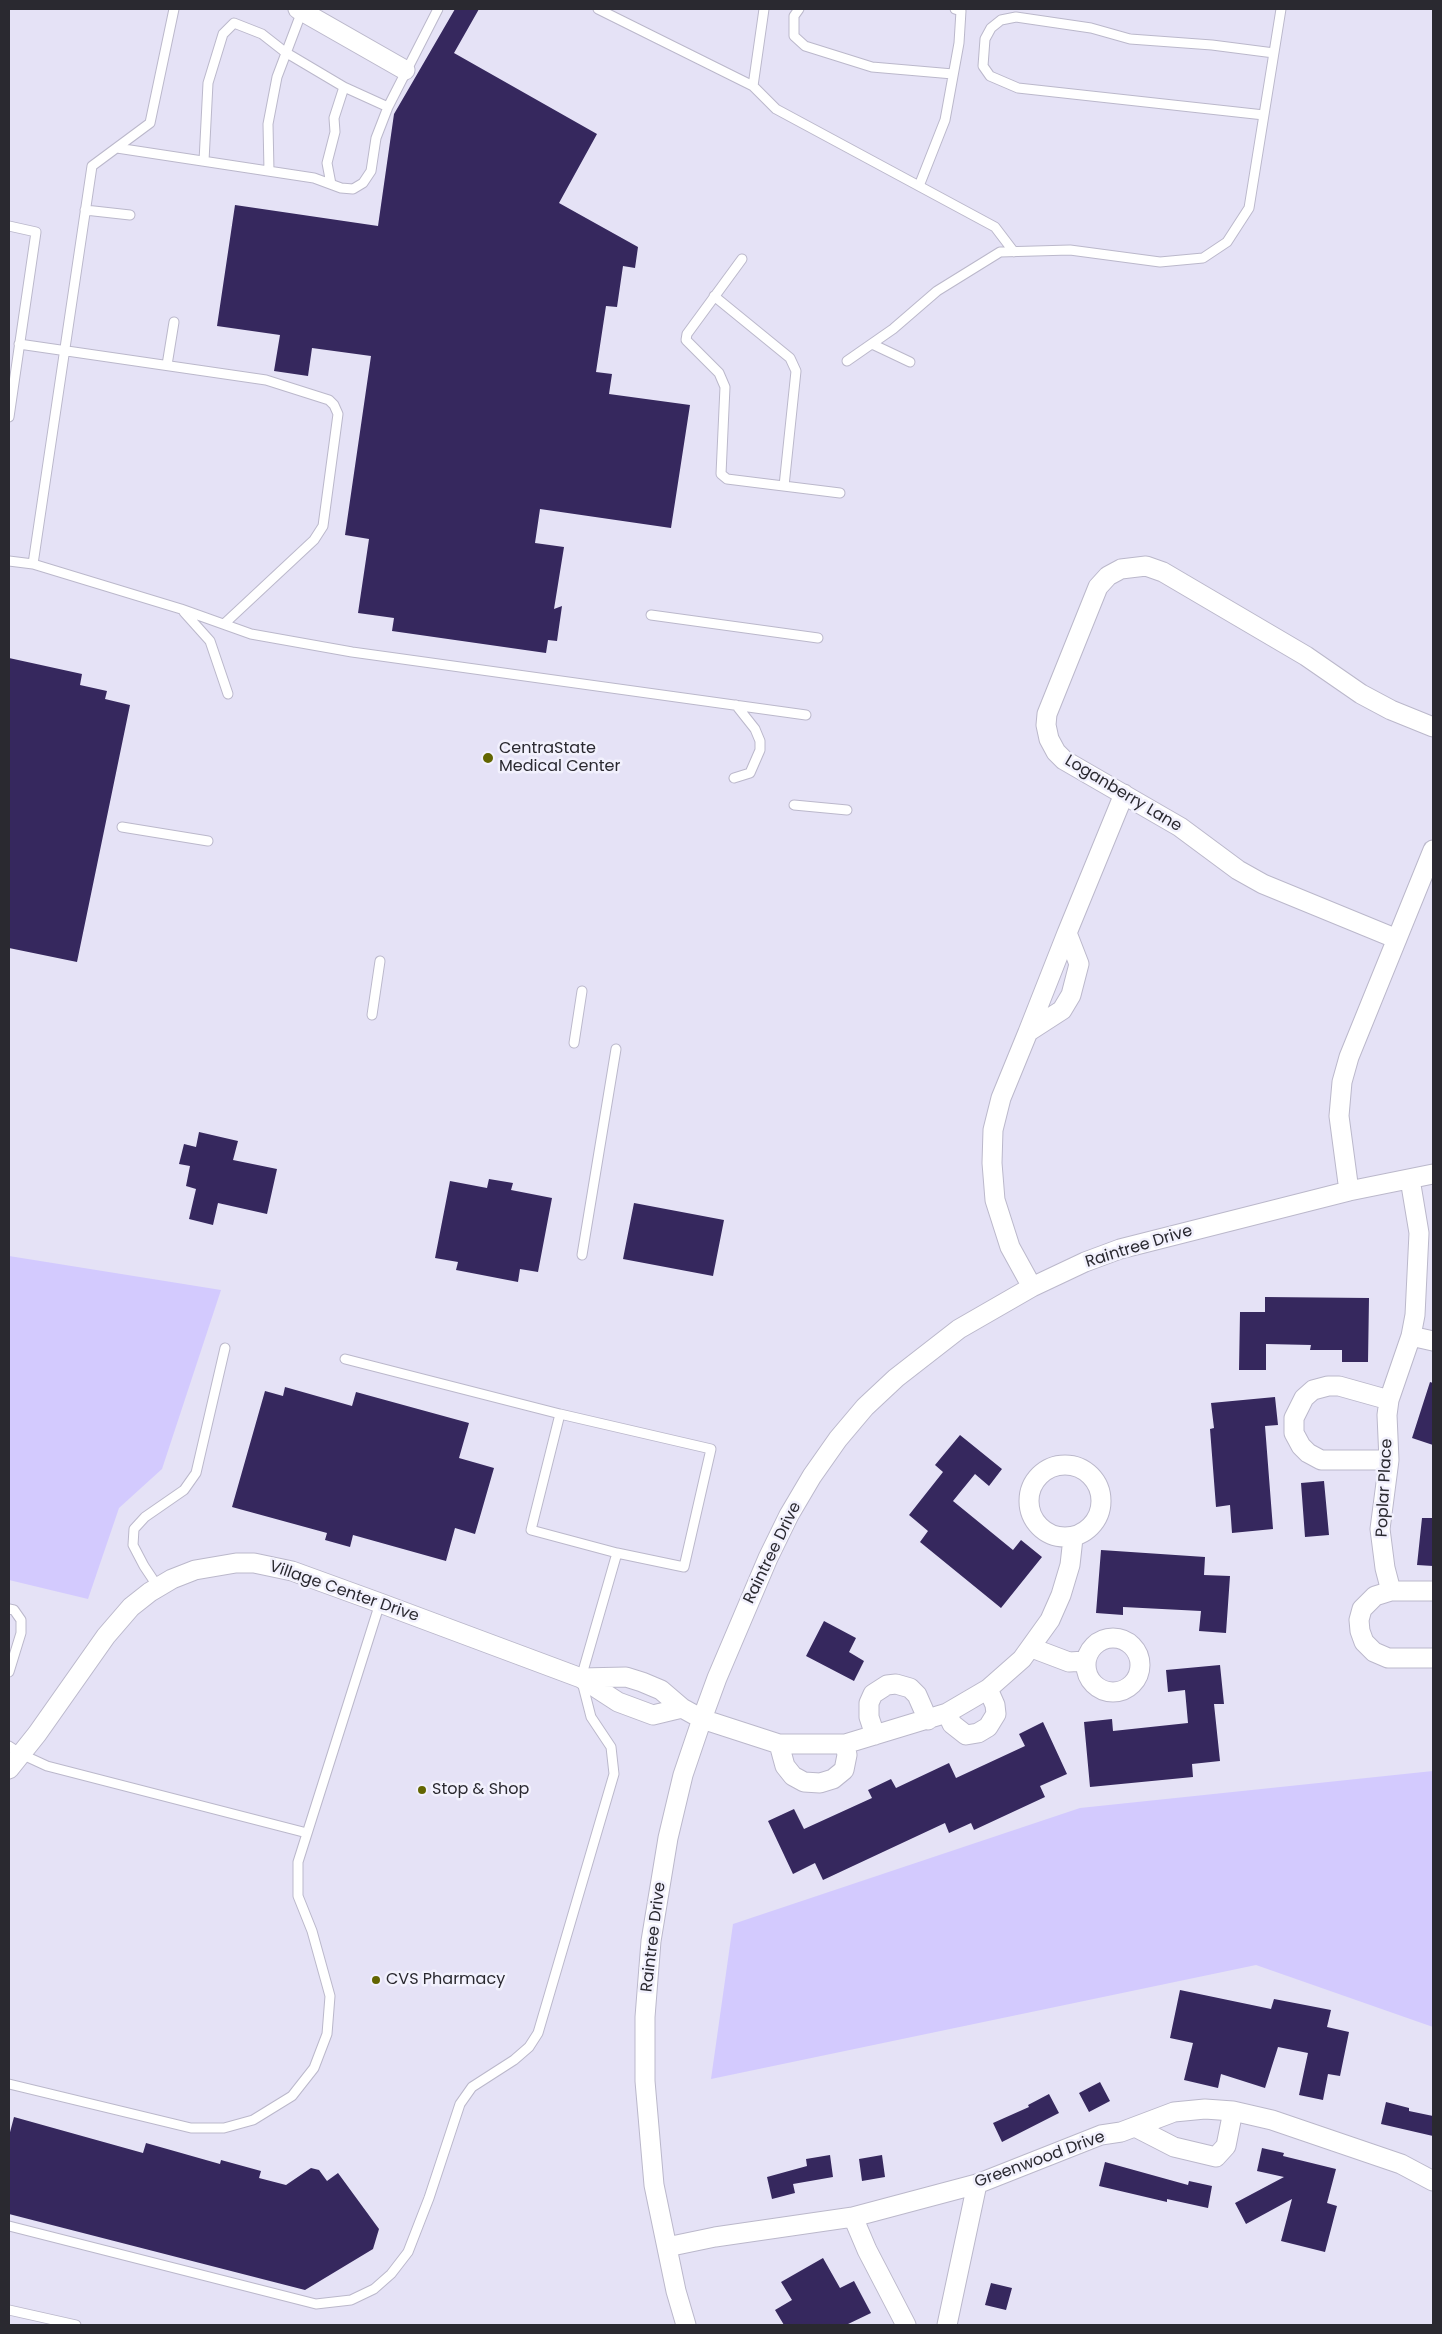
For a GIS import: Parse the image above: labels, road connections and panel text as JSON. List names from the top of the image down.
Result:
{
  "streets": {
    "street": [
      "Loganberry Lane",
      "Raintree Drive",
      "Poplar Place",
      "Village Center Drive",
      "Greenwood Drive"
    ]
  },
  "crossings": [
    ["Raintree Drive", "Poplar Place"],
    ["Raintree Drive", "Village Center Drive"],
    ["Raintree Drive", "Greenwood Drive"]
  ],
  "places": ["CentraState Medical Center", "Stop & Shop", "CVS Pharmacy"]
}
